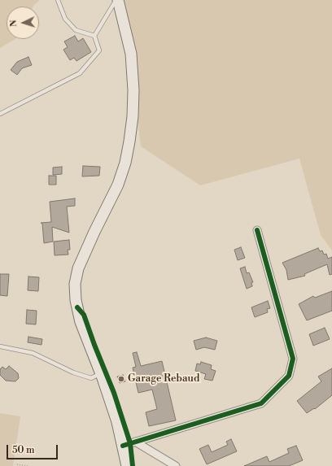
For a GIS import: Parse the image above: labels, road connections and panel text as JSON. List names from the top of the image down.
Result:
{
  "places": ["Garage Rebaud"],
  "scale_bar": "50 m",
  "north": "left"
}
